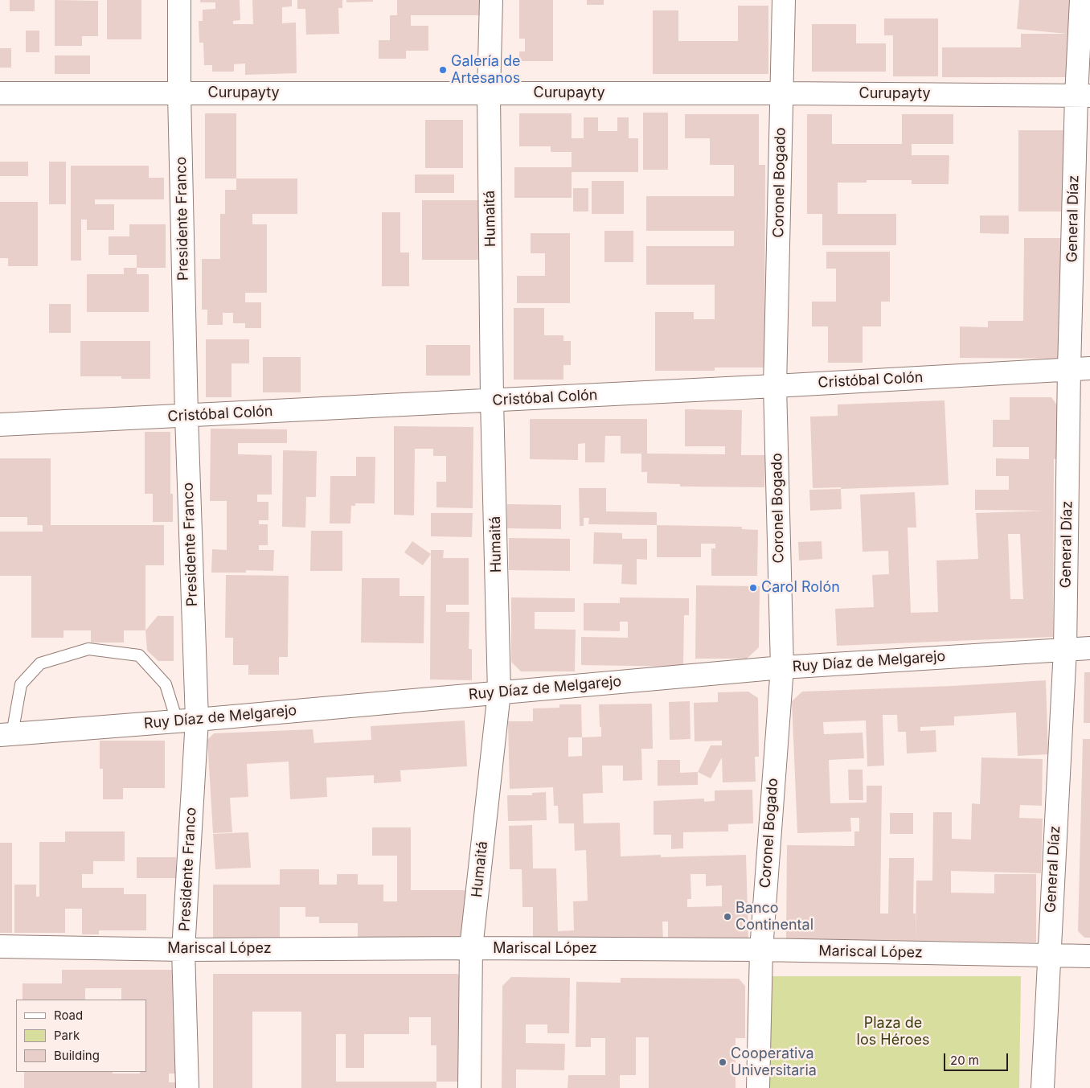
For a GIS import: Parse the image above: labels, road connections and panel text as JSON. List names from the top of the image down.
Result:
{
  "streets": {
    "street": [
      "Curupayty",
      "Coronel Bogado",
      "Presidente Franco",
      "Humaitá",
      "General Díaz",
      "Cristóbal Colón",
      "Ruy Díaz de Melgarejo",
      "Mariscal López"
    ]
  },
  "crossings": [
    ["Curupayty", "Coronel Bogado"],
    ["Curupayty", "Presidente Franco"],
    ["Curupayty", "Humaitá"],
    ["Curupayty", "General Díaz"],
    ["Coronel Bogado", "Cristóbal Colón"],
    ["Coronel Bogado", "Ruy Díaz de Melgarejo"],
    ["Coronel Bogado", "Mariscal López"],
    ["Presidente Franco", "Cristóbal Colón"],
    ["Presidente Franco", "Ruy Díaz de Melgarejo"],
    ["Presidente Franco", "Mariscal López"],
    ["Humaitá", "Cristóbal Colón"],
    ["Humaitá", "Ruy Díaz de Melgarejo"],
    ["Humaitá", "Mariscal López"],
    ["General Díaz", "Cristóbal Colón"],
    ["General Díaz", "Ruy Díaz de Melgarejo"],
    ["General Díaz", "Mariscal López"]
  ],
  "parks": ["Plaza de los Héroes"],
  "places": [
    "Galería de Artesanos",
    "Carol Rolón",
    "Banco Continental",
    "Cooperativa Universitaria"
  ],
  "legend": ["Road", "Park", "Building"],
  "scale_bar": "20 m"
}
